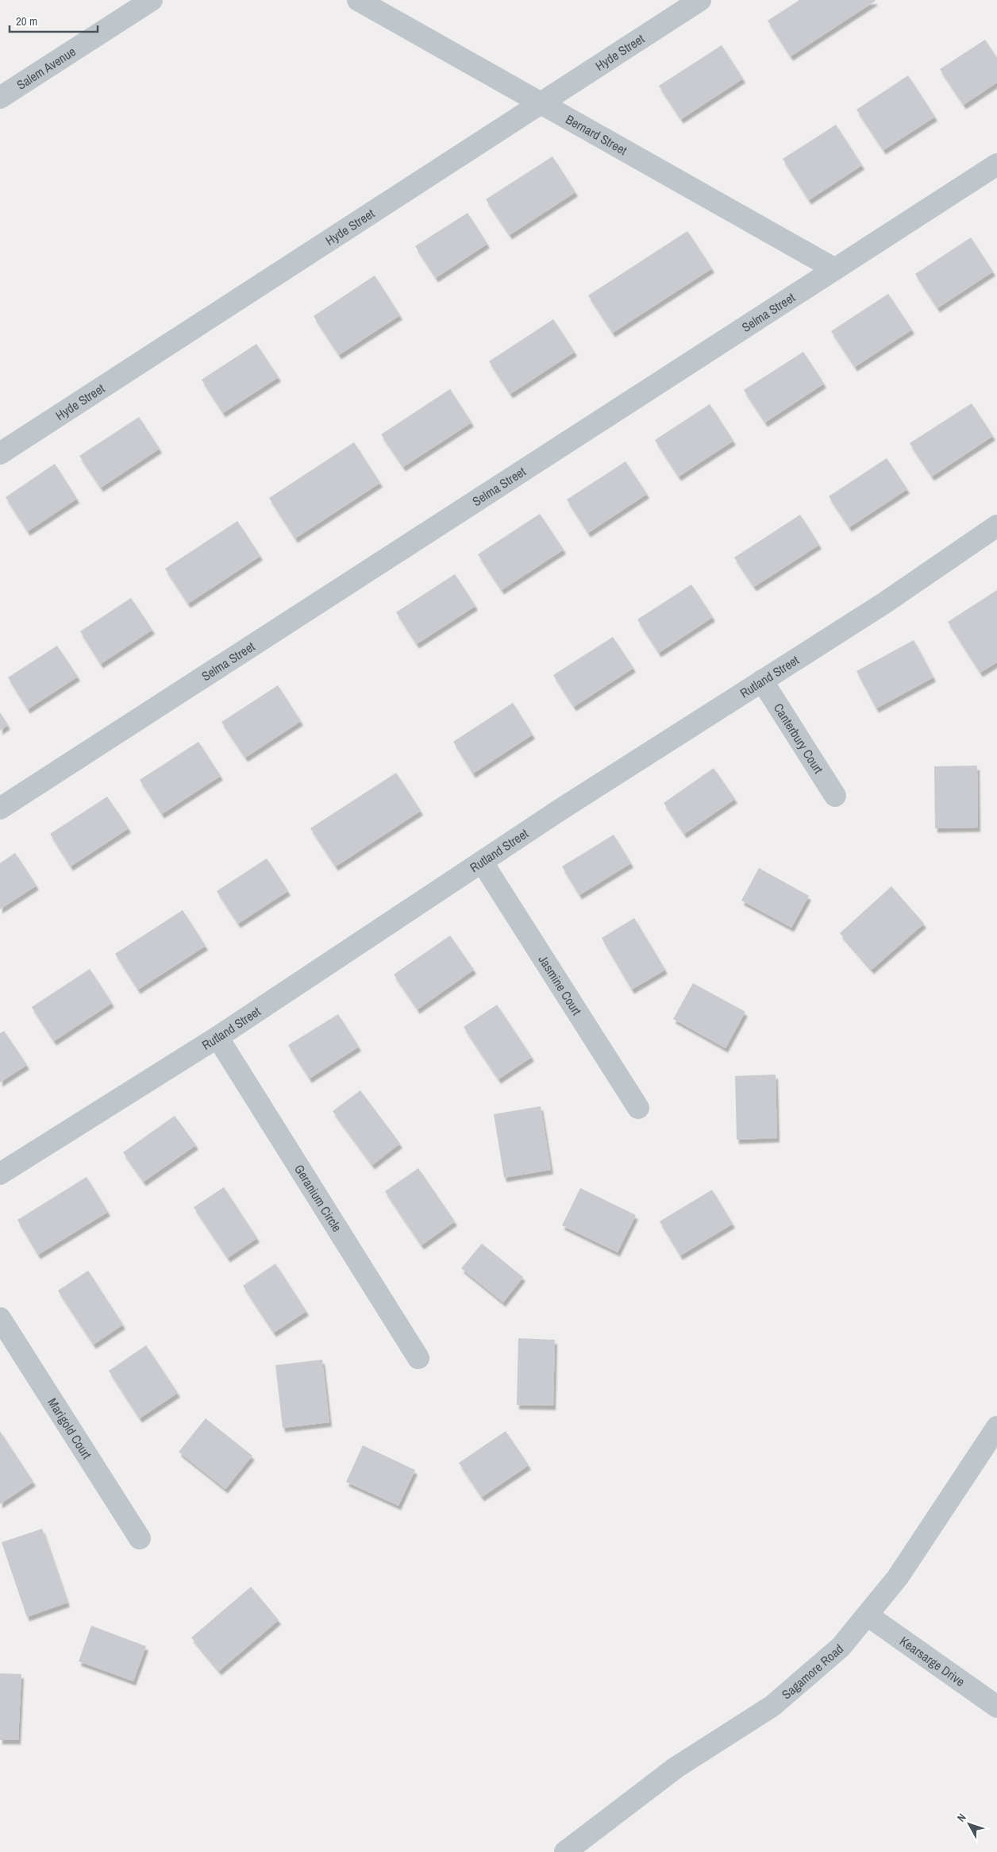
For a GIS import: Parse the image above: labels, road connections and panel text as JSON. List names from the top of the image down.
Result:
{
  "streets": {
    "street": [
      "Hyde Street",
      "Salem Avenue",
      "Bernard Street",
      "Selma Street",
      "Rutland Street",
      "Canterbury Court",
      "Jasmine Court",
      "Geranium Circle",
      "Marigold Court",
      "Kearsarge Drive",
      "Sagamore Road"
    ]
  },
  "crossings": [
    ["Hyde Street", "Bernard Street"],
    ["Bernard Street", "Selma Street"],
    ["Rutland Street", "Canterbury Court"],
    ["Rutland Street", "Jasmine Court"],
    ["Rutland Street", "Geranium Circle"],
    ["Kearsarge Drive", "Sagamore Road"]
  ],
  "scale_bar": "20 m",
  "north": "top left"
}
